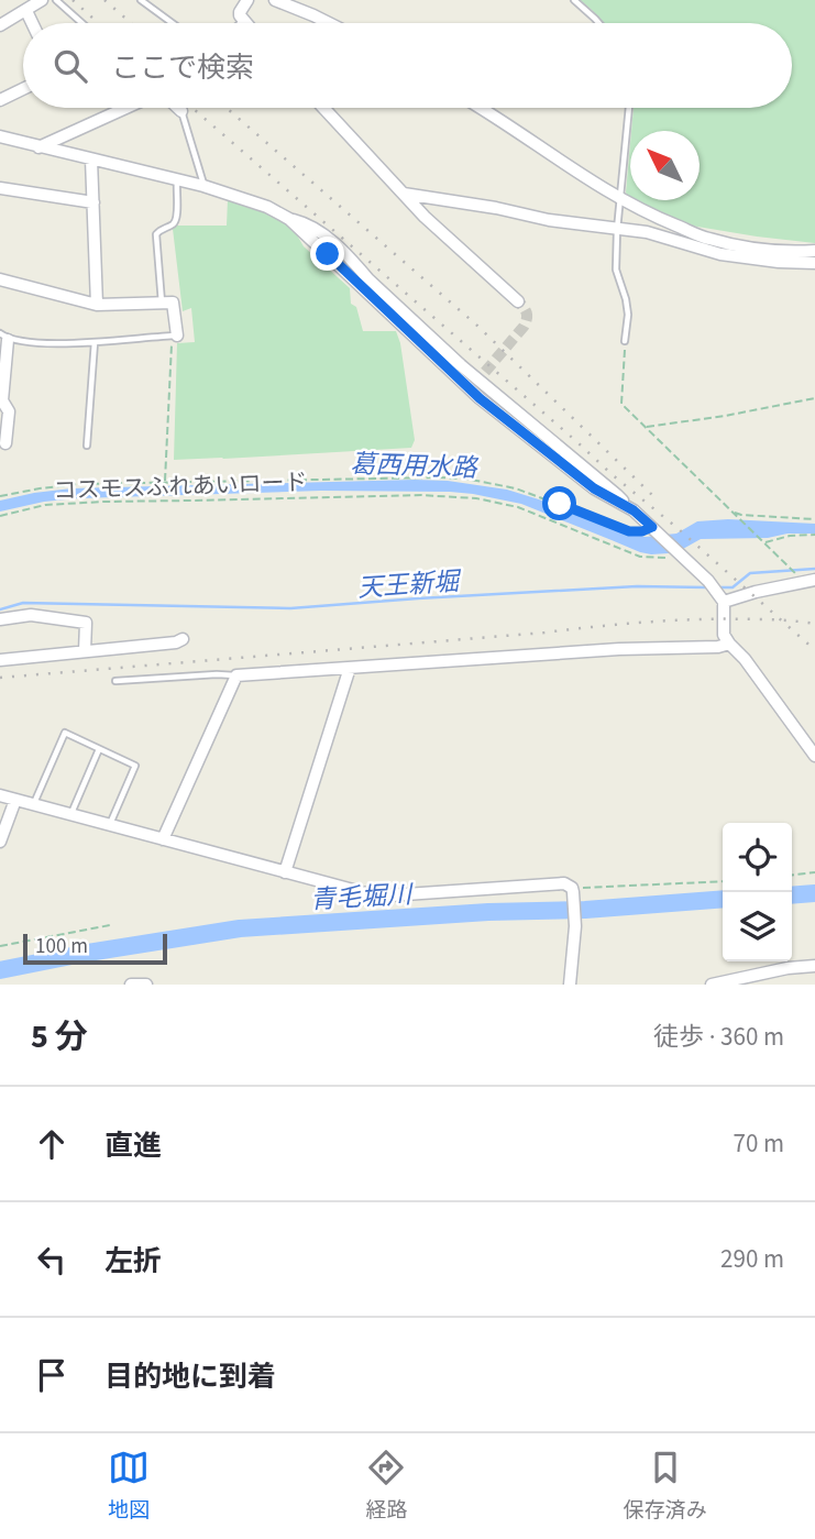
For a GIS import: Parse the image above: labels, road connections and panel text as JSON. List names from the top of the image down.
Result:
{
  "streets": {
    "path": ["コスモスふれあいロード"]
  },
  "water": ["葛西用水路", "天王新堀", "青毛堀川"],
  "scale_bar": "100 m",
  "north": "top left",
  "page": {
    "search": "ここで検索",
    "scale": "100 m",
    "heading": ["5 分", "徒歩 · 360 m"],
    "list": [
      ["直進", "70 m"],
      ["左折", "290 m"],
      "目的地に到着"
    ],
    "nav": ["地図", "経路", "保存済み"]
  }
}
